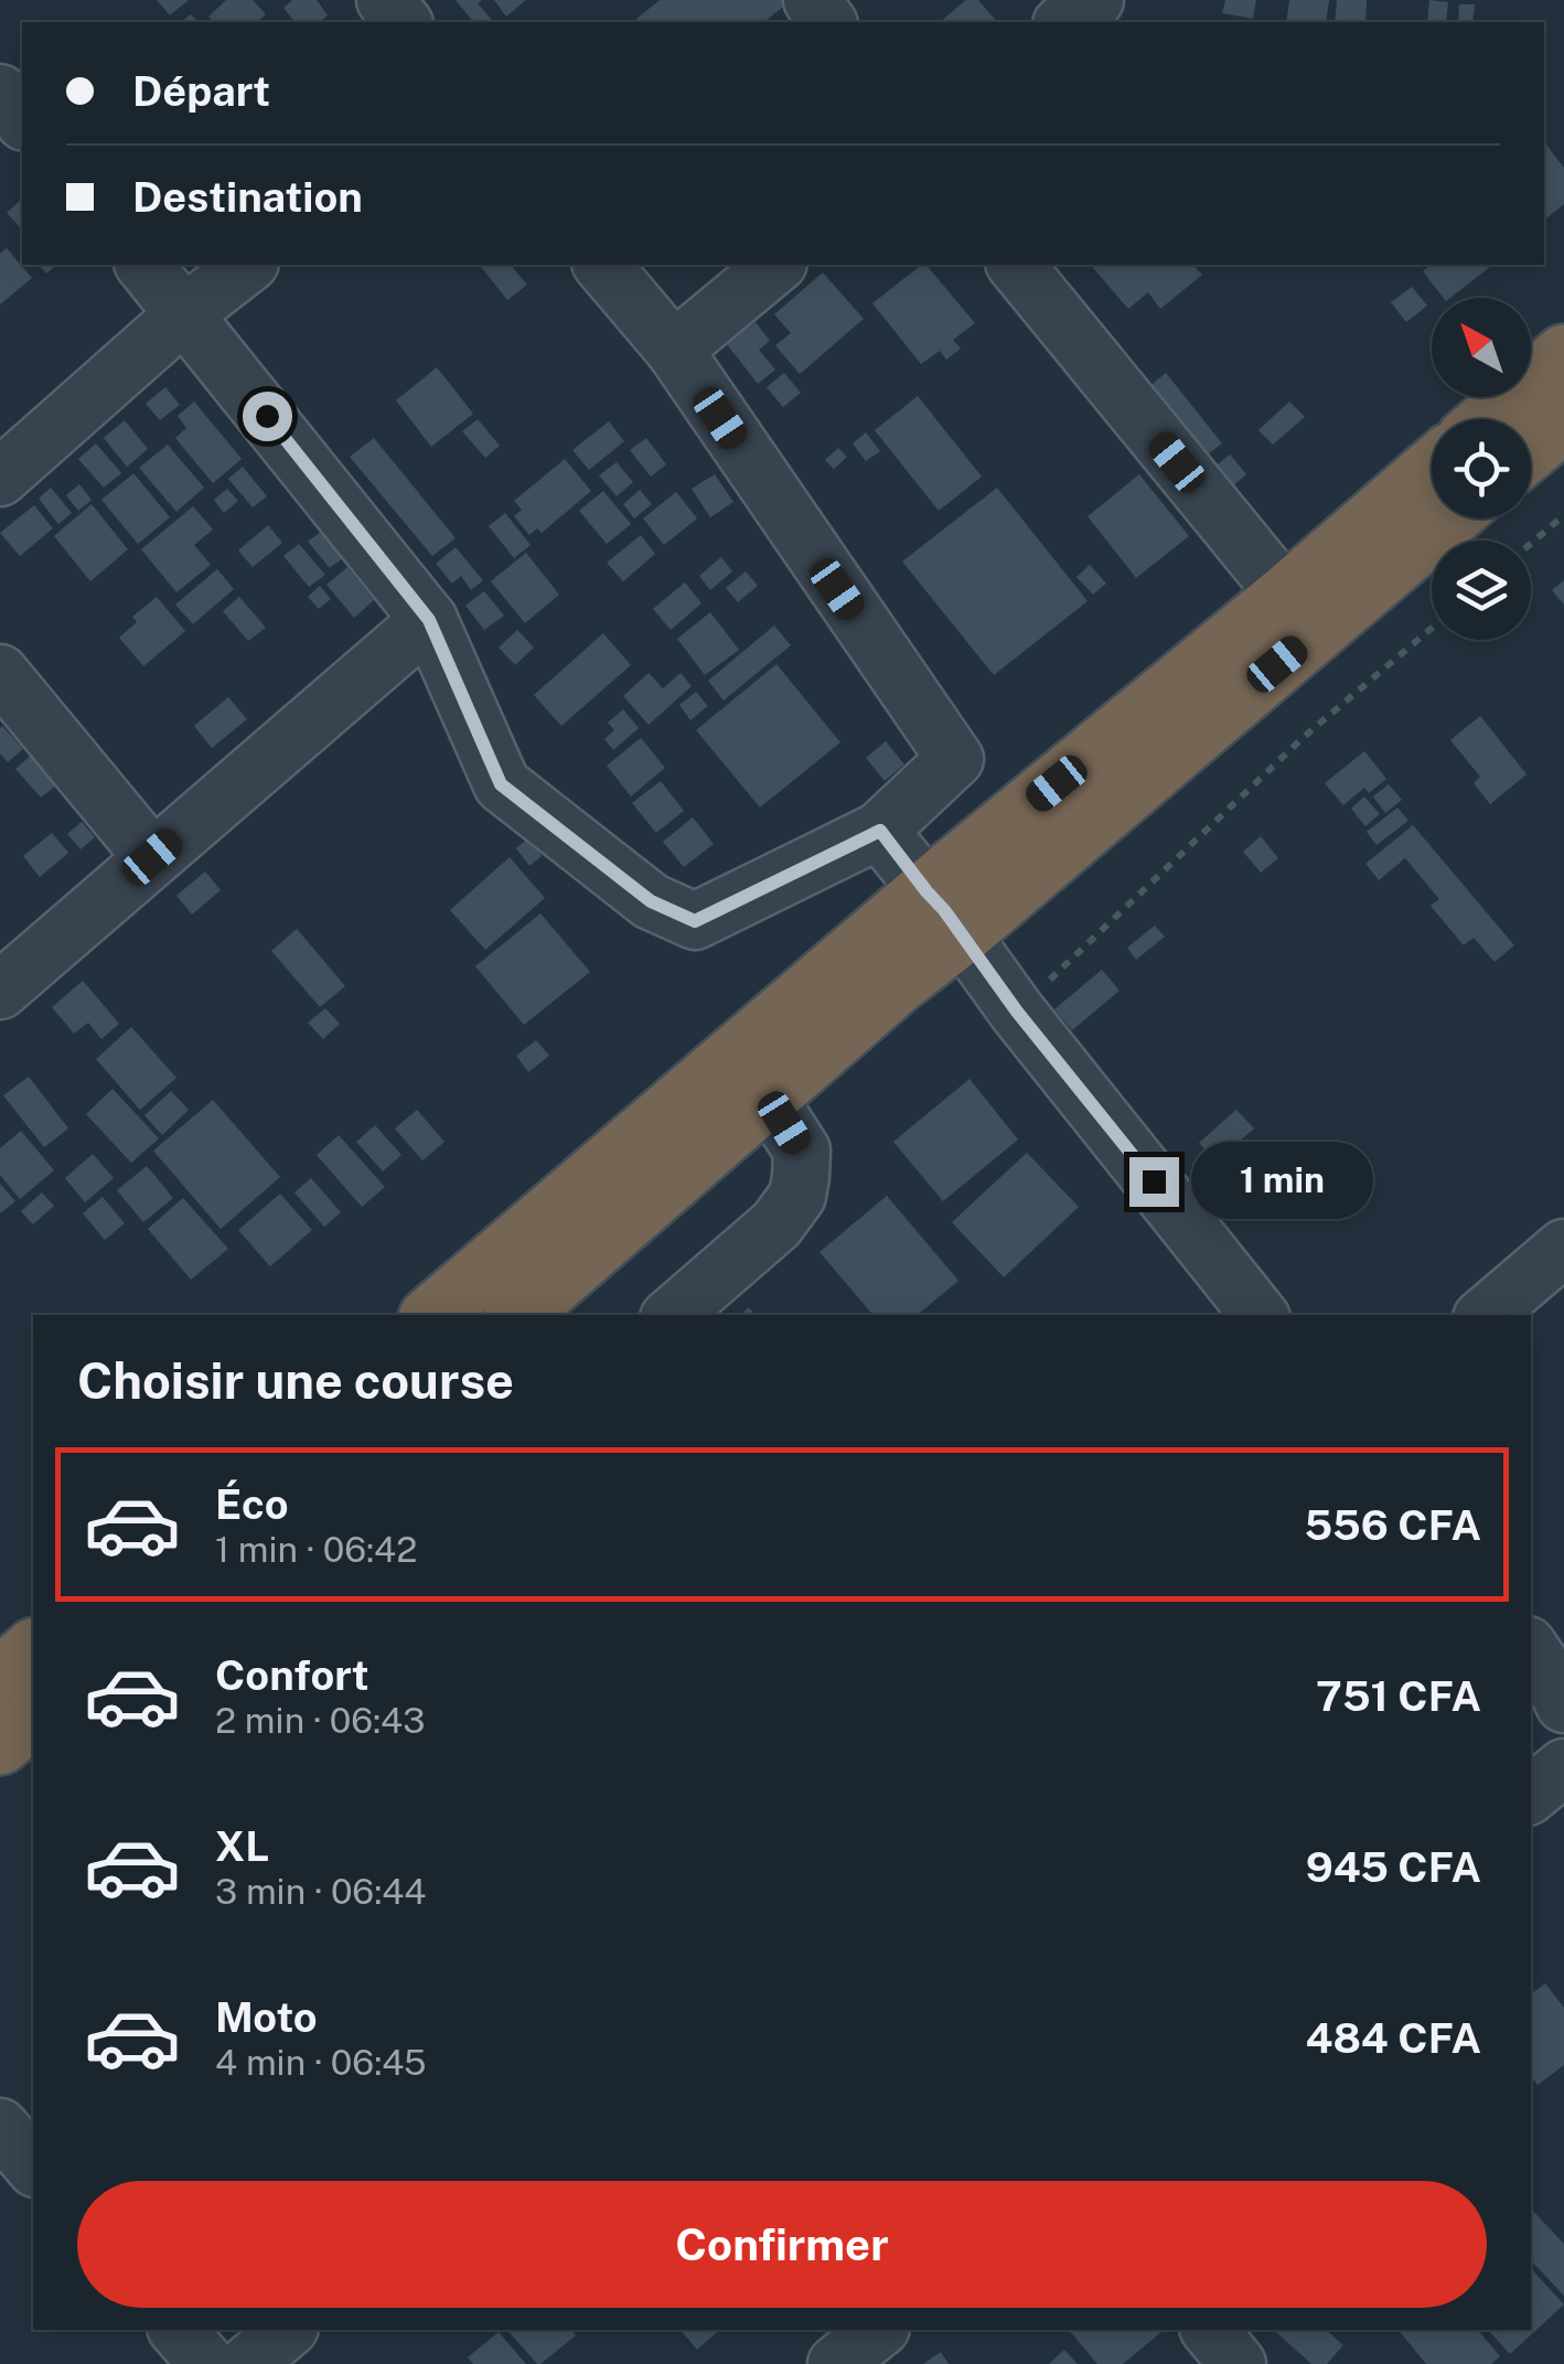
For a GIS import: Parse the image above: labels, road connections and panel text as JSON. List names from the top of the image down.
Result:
{
  "north": "top left",
  "page": {
    "banner": ["Départ", "Destination"],
    "bubble": "1 min",
    "heading": "Choisir une course",
    "list": [
      {
        "name": "Éco",
        "note": "1 min · 06:42",
        "value": "556 CFA"
      },
      {
        "name": "Confort",
        "note": "2 min · 06:43",
        "value": "751 CFA"
      },
      {
        "name": "XL",
        "note": "3 min · 06:44",
        "value": "945 CFA"
      },
      {
        "name": "Moto",
        "note": "4 min · 06:45",
        "value": "484 CFA"
      }
    ],
    "buttons": "Confirmer"
  }
}
